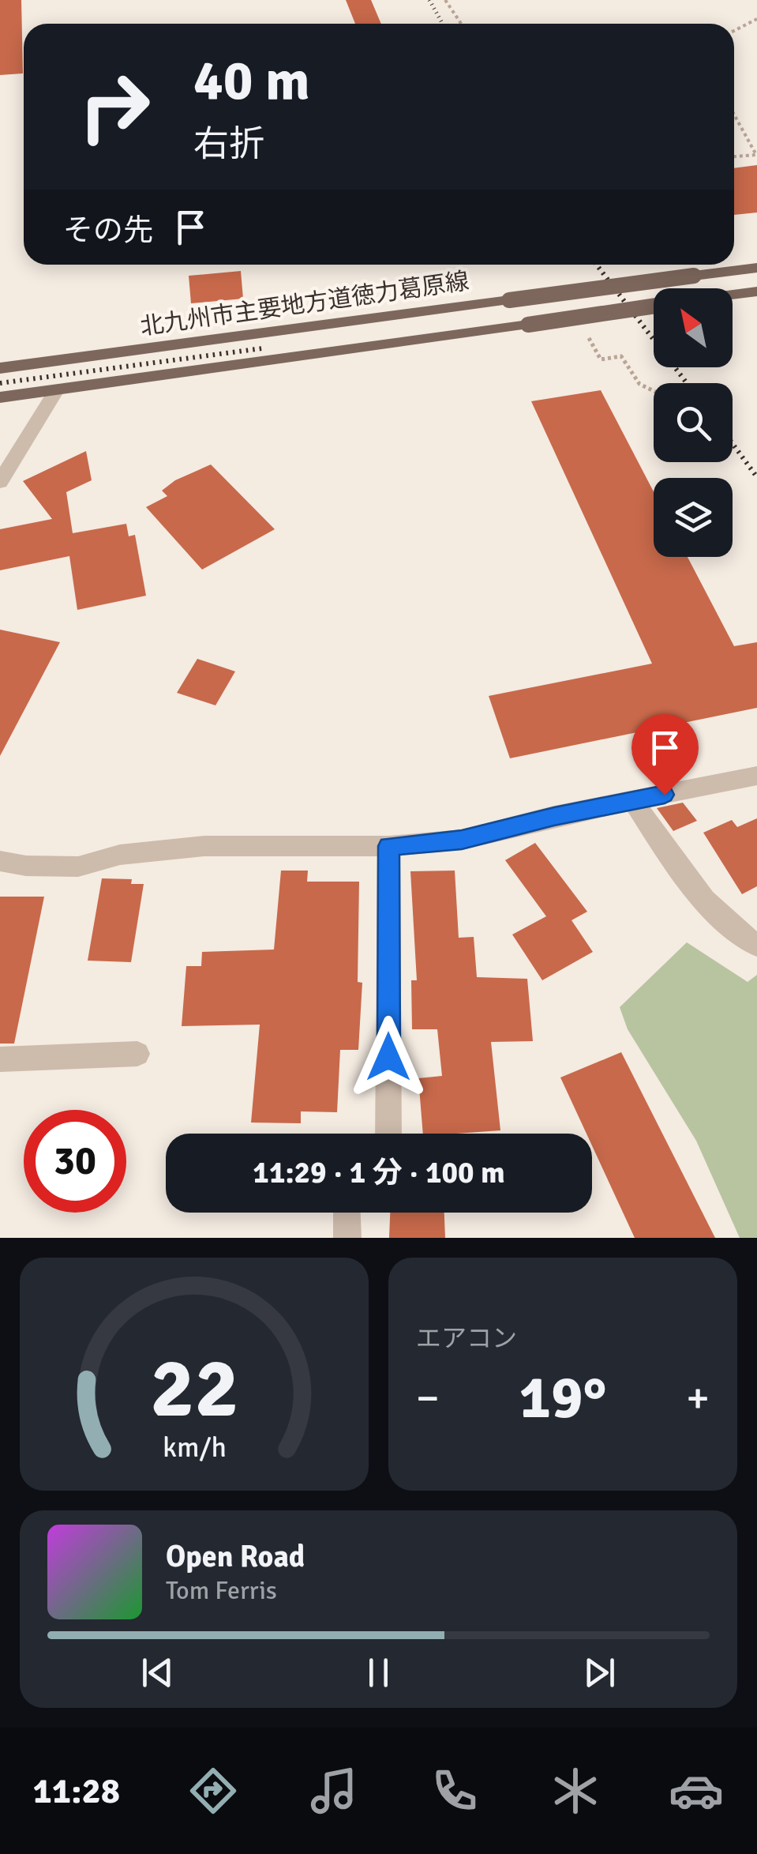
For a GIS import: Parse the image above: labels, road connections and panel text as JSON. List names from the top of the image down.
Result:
{
  "streets": {
    "main road": ["北九州市主要地方道徳力葛原線"]
  },
  "north": "top left",
  "page": {
    "turn": ["40 m", "右折"],
    "then": "その先",
    "limit": "30",
    "trip": "11:29 · 1 分 · 100 m",
    "tile": "エアコン",
    "heat": ["−", "19°", "+"],
    "song": ["Open Road", "Tom Ferris"],
    "tabs": "11:28",
    "gauge": ["22", "km/h"]
  }
}
